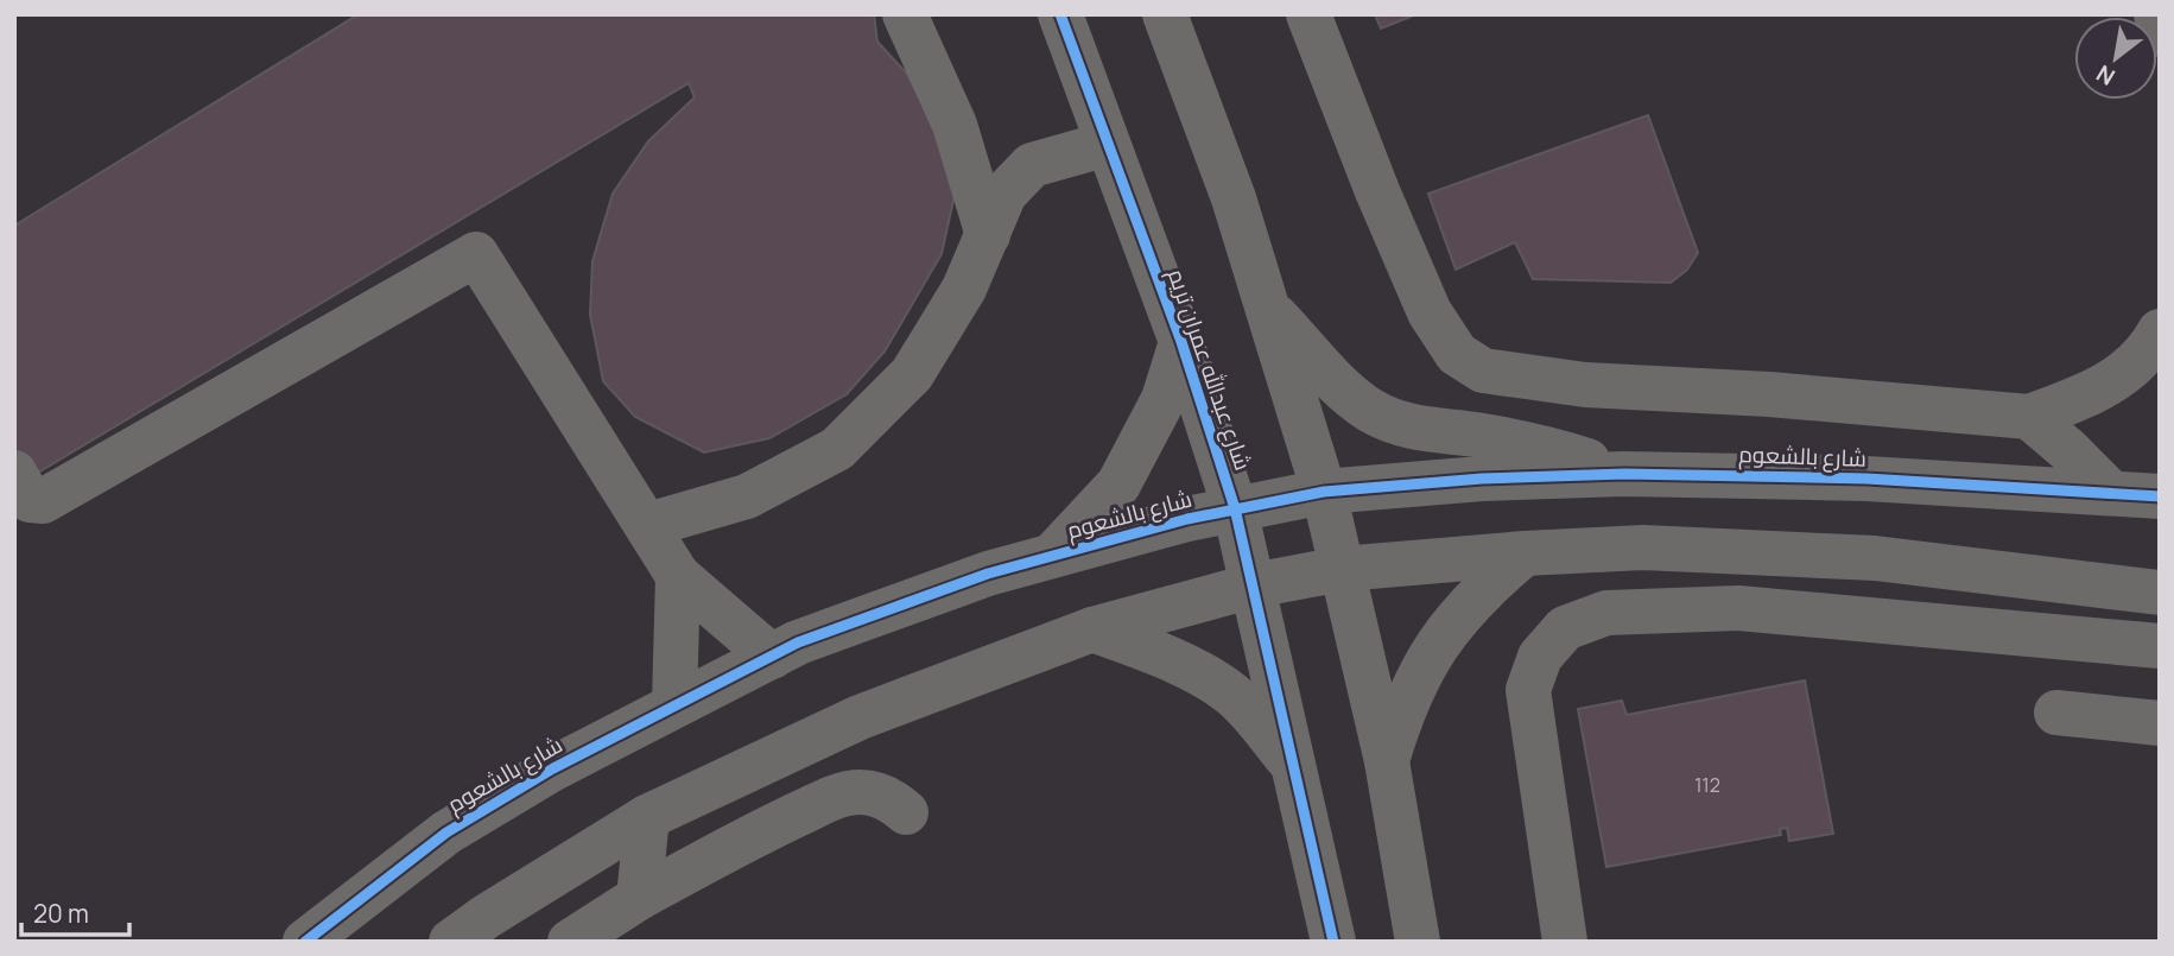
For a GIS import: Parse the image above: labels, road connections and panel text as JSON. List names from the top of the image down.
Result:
{
  "streets": {
    "street": ["شارع عبدالله عمران تريم", "شارع بالشعوم"]
  },
  "crossings": [
    ["شارع عبدالله عمران تريم", "شارع بالشعوم"]
  ],
  "house_numbers": ["112"],
  "scale_bar": "20 m",
  "north": "bottom left"
}
